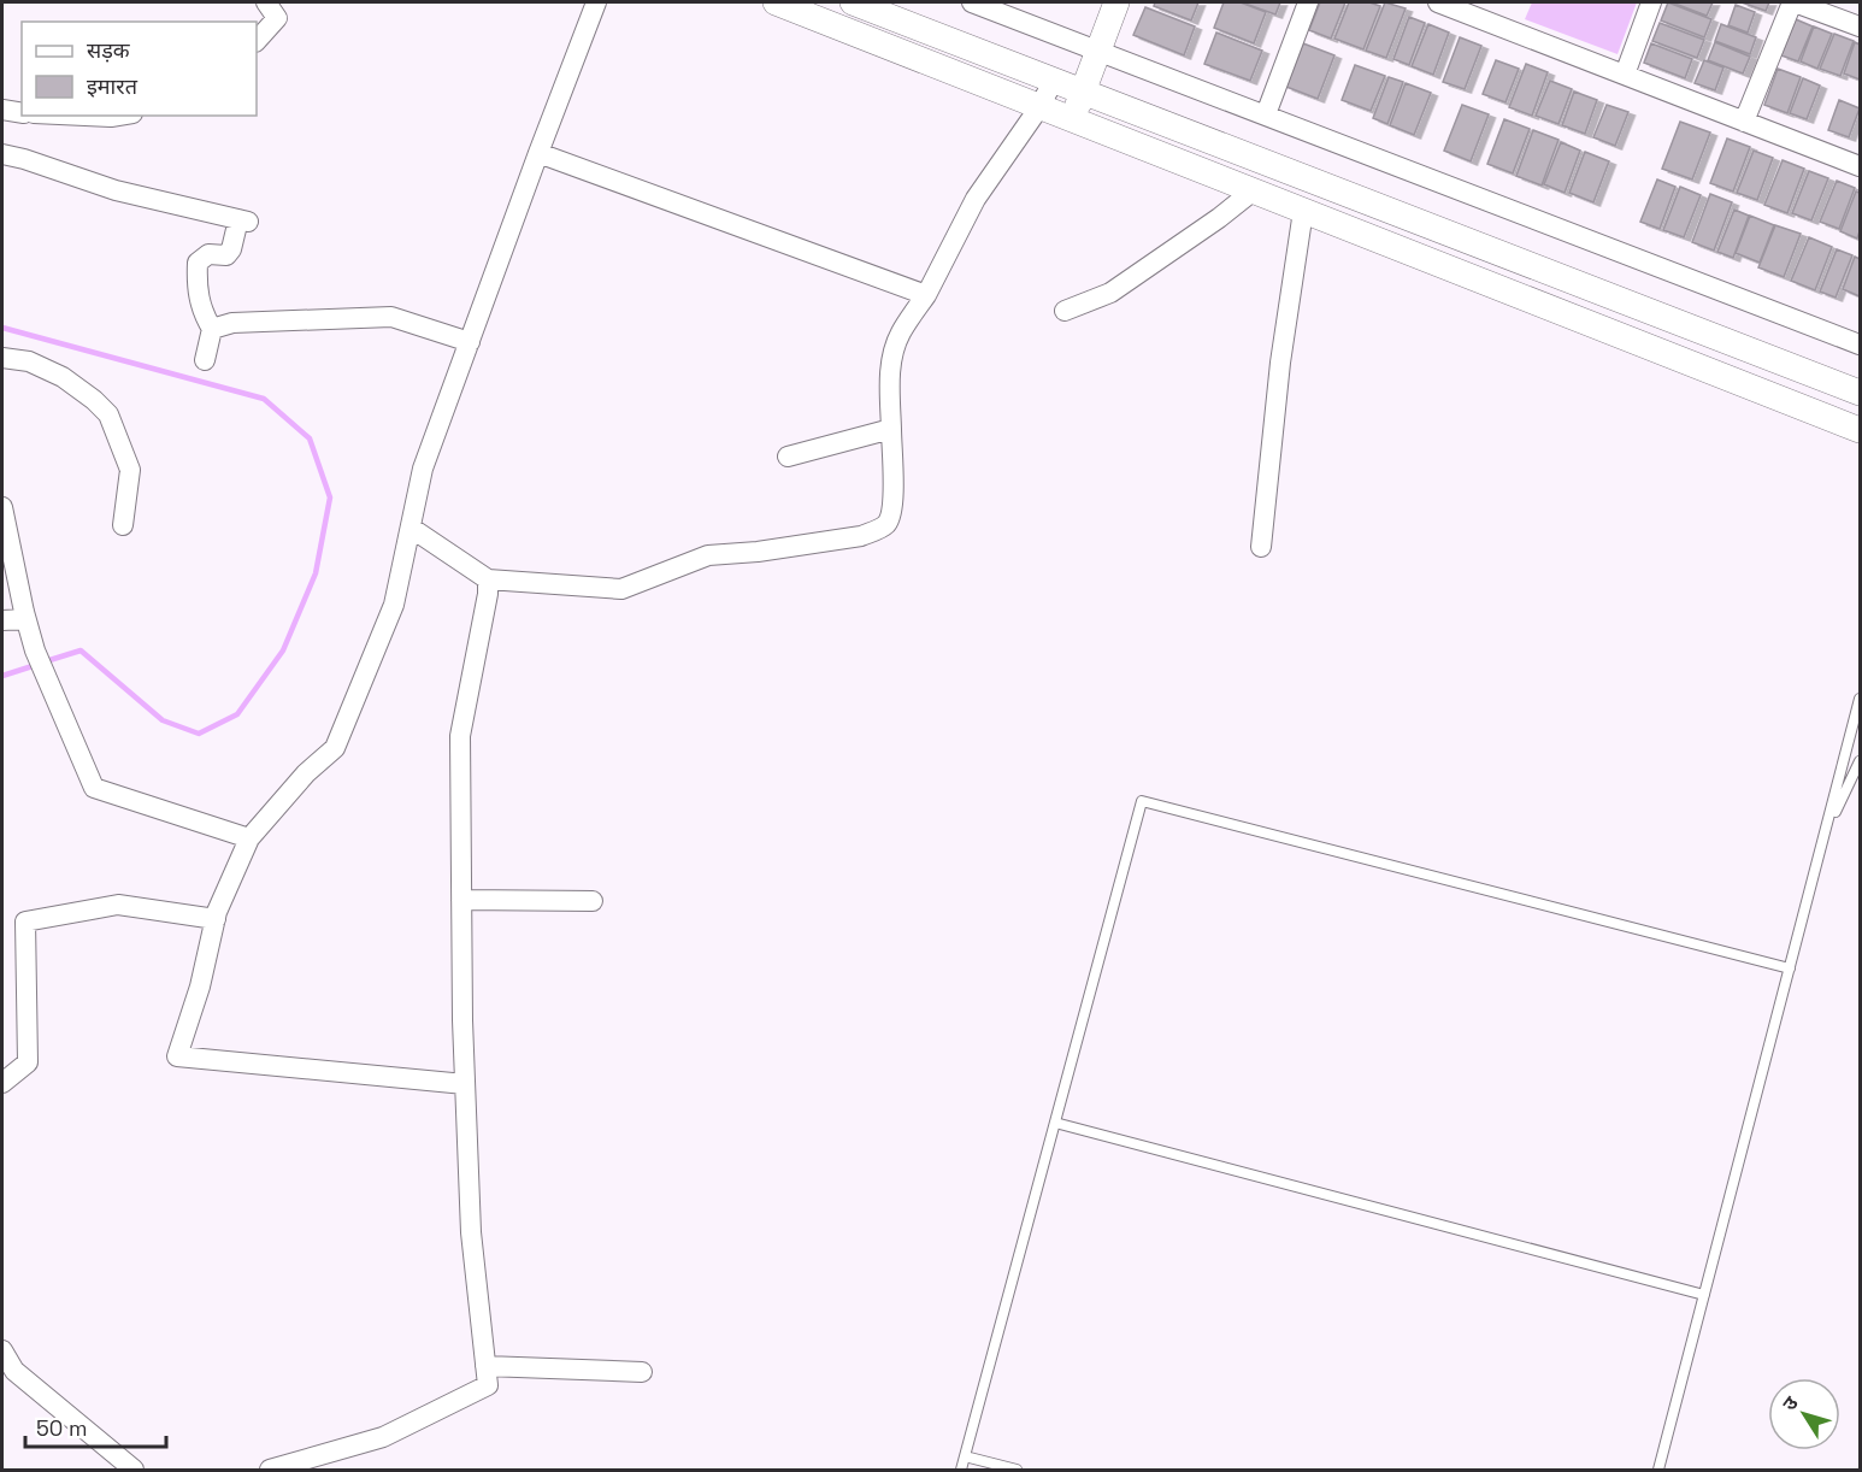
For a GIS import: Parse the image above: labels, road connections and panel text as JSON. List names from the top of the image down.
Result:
{
  "legend": ["सड़क", "इमारत"],
  "scale_bar": "50 m",
  "north": "top left"
}
